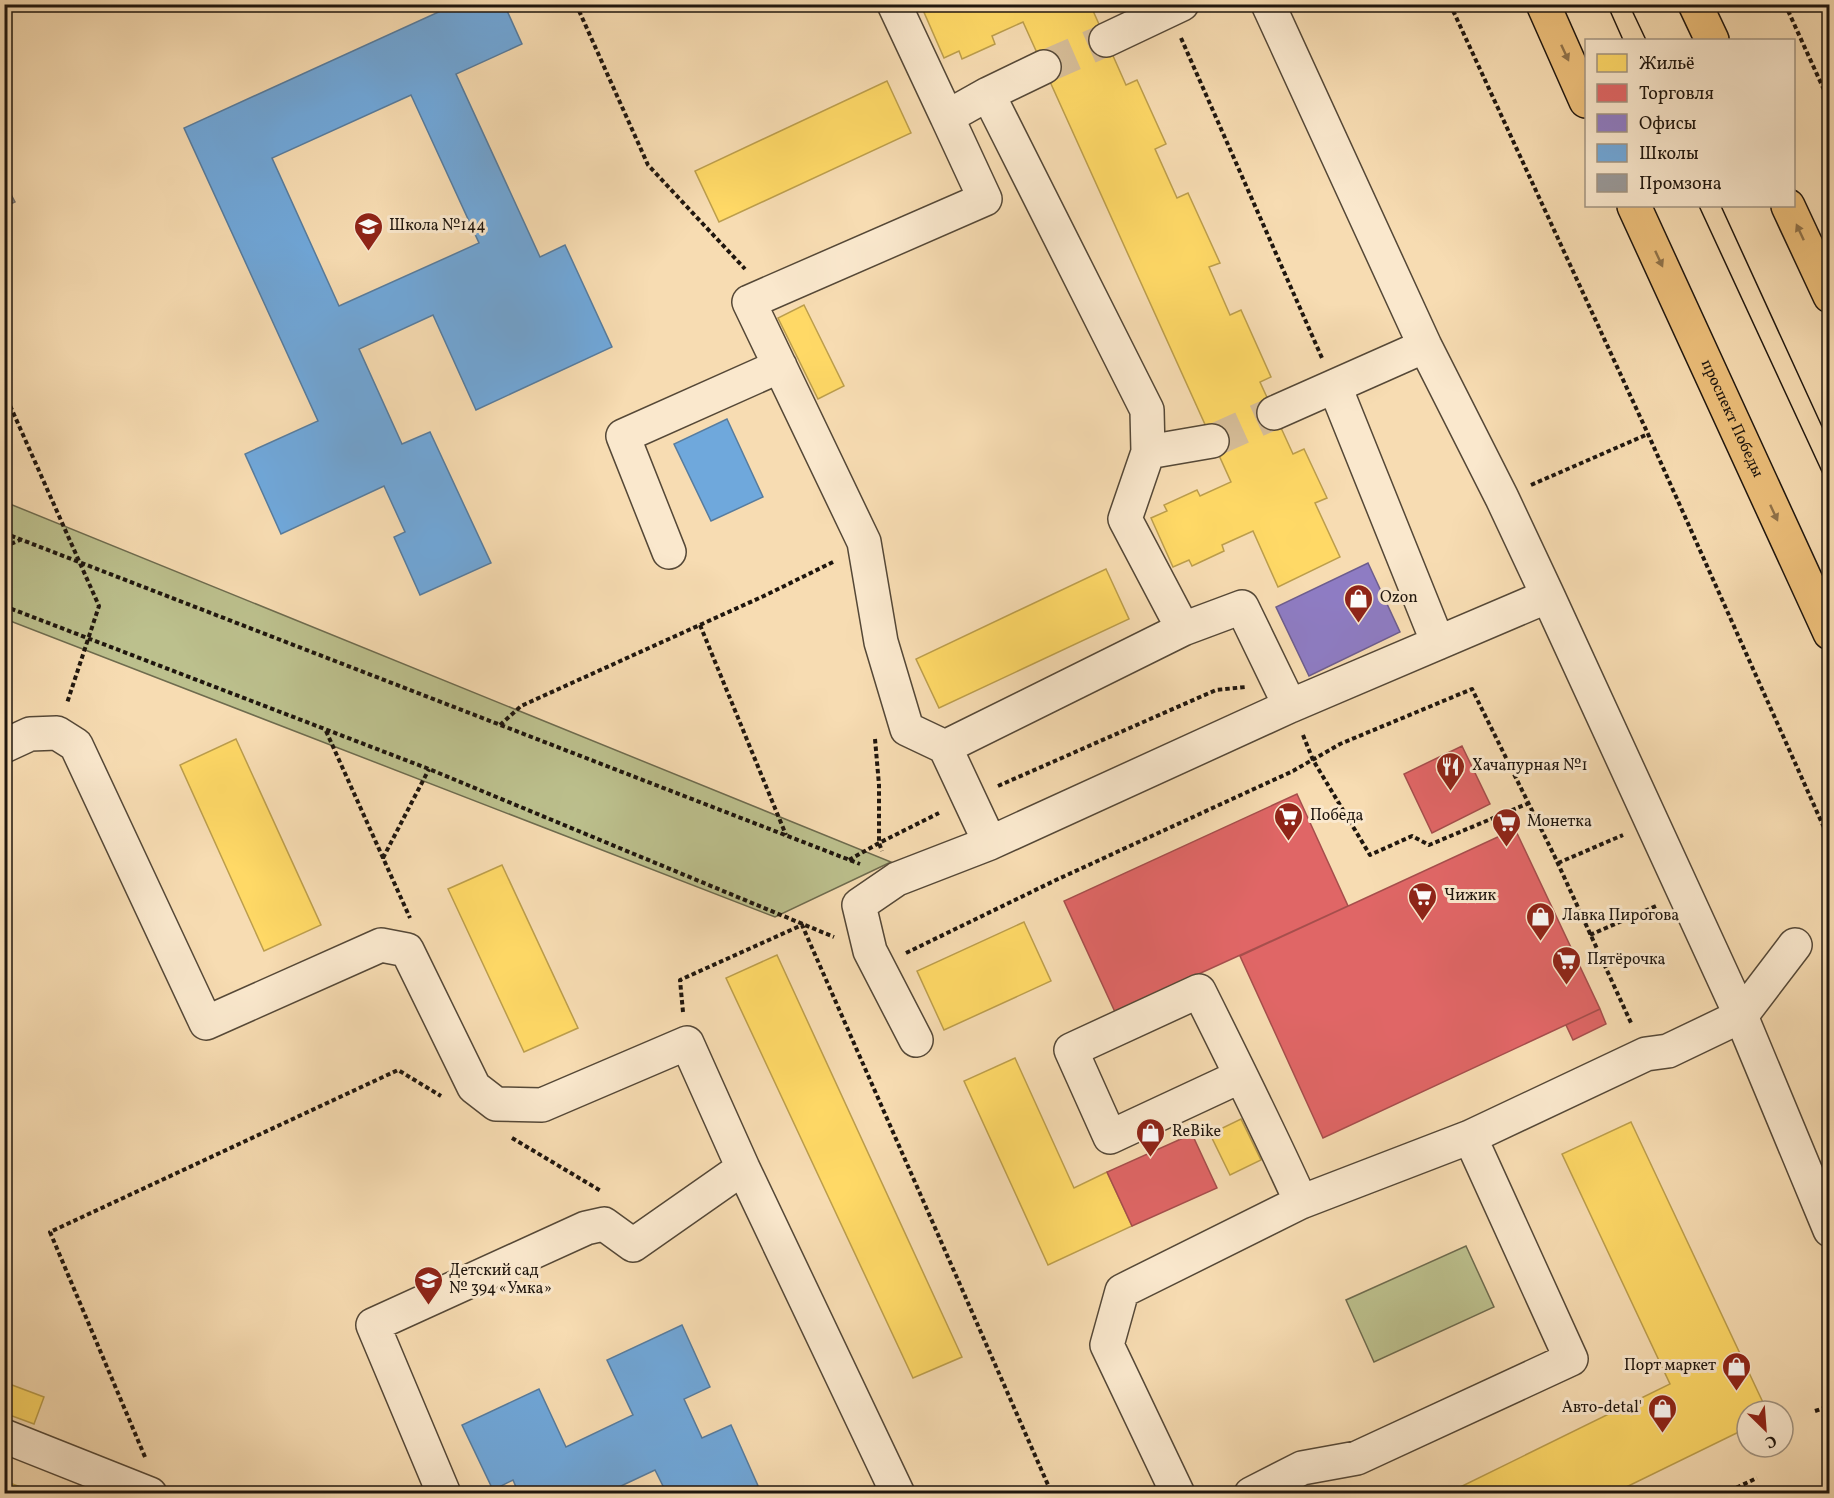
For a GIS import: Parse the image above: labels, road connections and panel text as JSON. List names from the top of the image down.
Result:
{
  "streets": {
    "main road": ["проспект Победы"]
  },
  "one_way": ["проспект Победы"],
  "places": {
    "school or university": ["Школа №144", "Детский сад № 394 «Умка»"],
    "shop": [
      "Ozon",
      "Лавка Пирогова",
      "ReBike",
      "Порт маркет",
      "Авто-detal'"
    ],
    "restaurant": ["Хачапурная №1"],
    "supermarket": [
      "Победа",
      "Монетка",
      "Чижик",
      "Пятёрочка"
    ]
  },
  "legend": [
    "Жильё",
    "Торговля",
    "Офисы",
    "Школы",
    "Промзона"
  ],
  "north": "bottom right"
}
